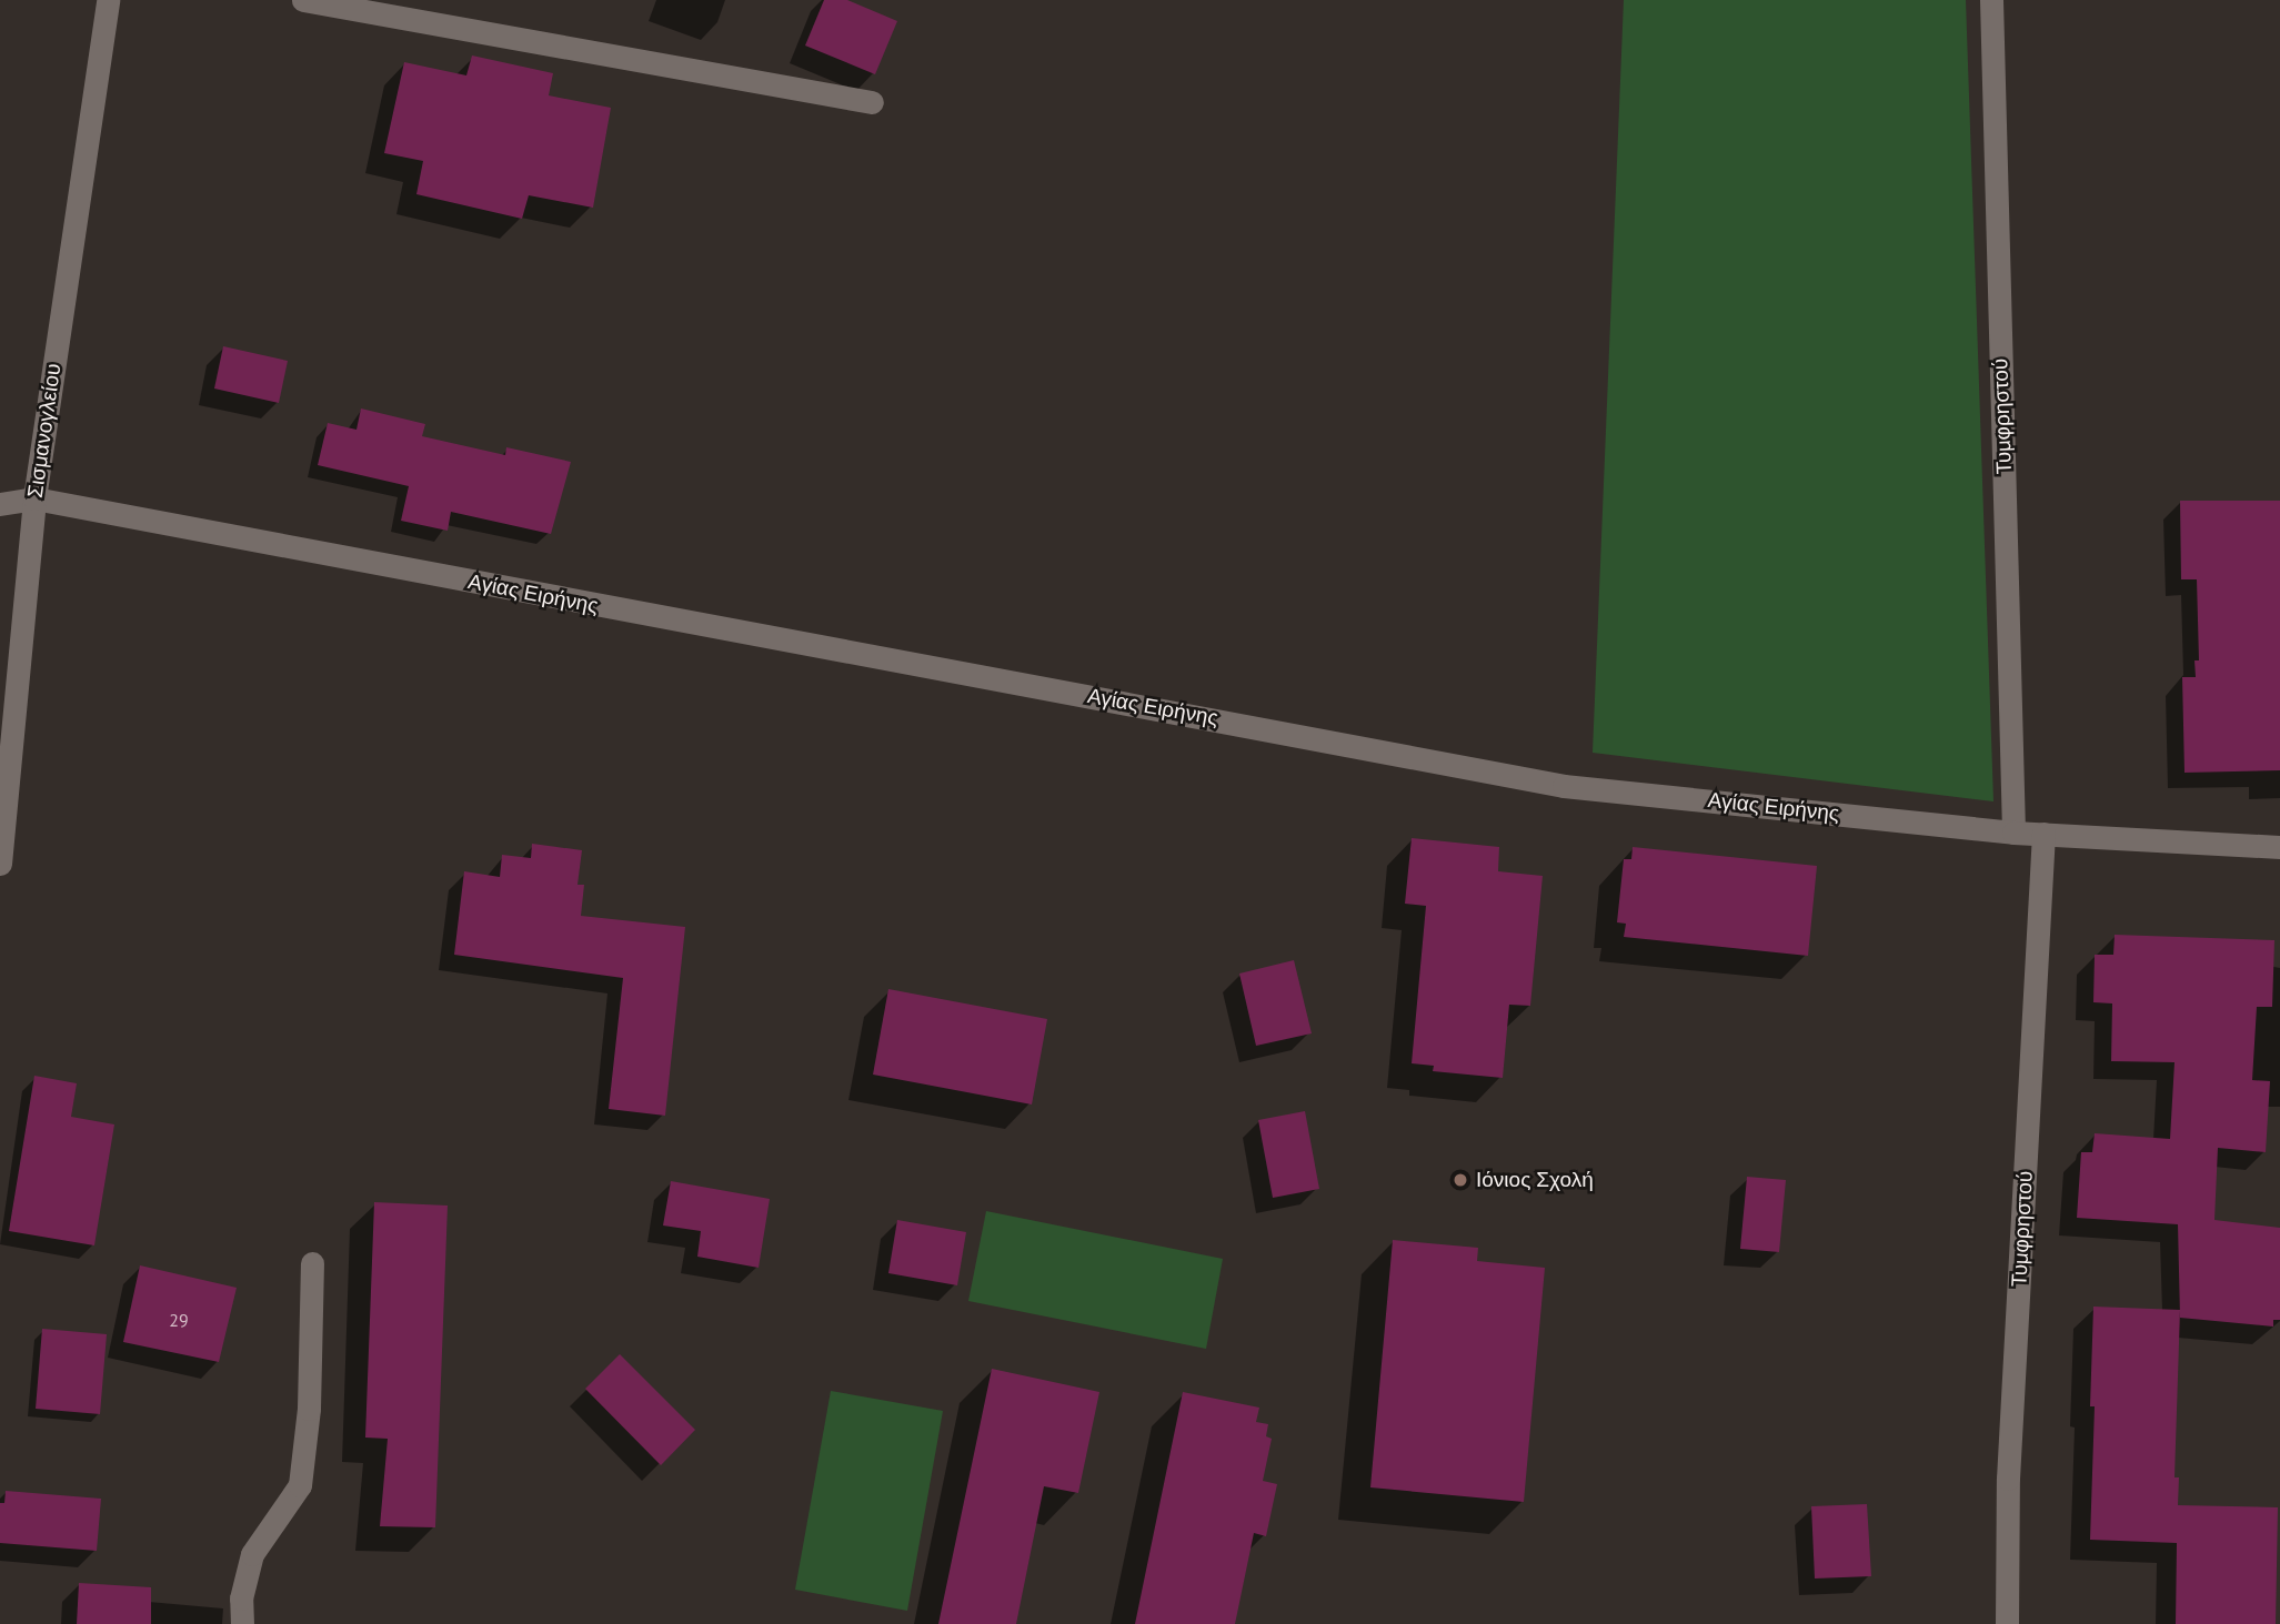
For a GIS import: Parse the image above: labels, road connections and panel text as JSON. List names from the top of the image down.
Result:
{
  "streets": {
    "street": ["Τυμφρηστού", "Σισμανογλείου", "Αγίας Ειρήνης"]
  },
  "crossings": [
    ["Τυμφρηστού", "Αγίας Ειρήνης"],
    ["Σισμανογλείου", "Αγίας Ειρήνης"]
  ],
  "places": ["Ιόνιος Σχολή"],
  "house_numbers": ["29"]
}
